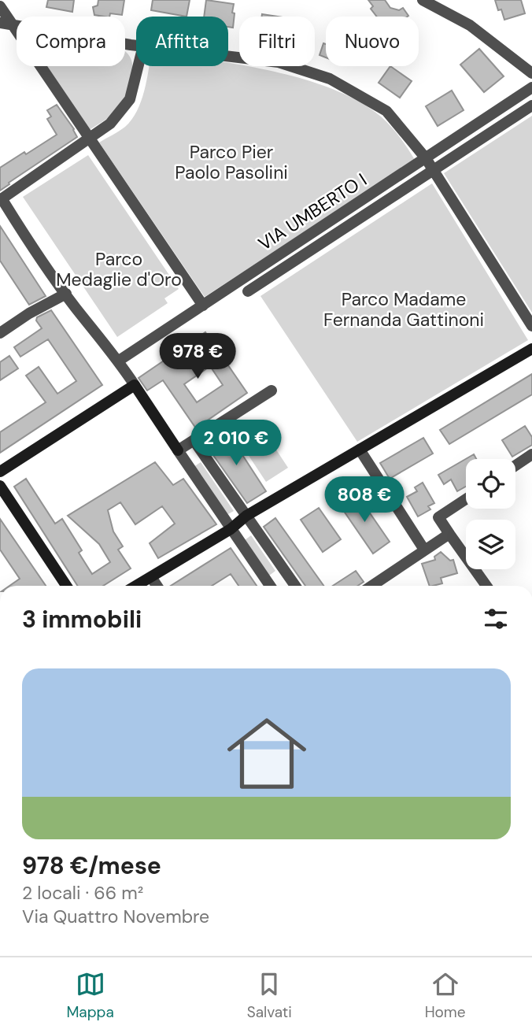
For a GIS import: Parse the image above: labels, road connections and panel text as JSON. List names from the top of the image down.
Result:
{
  "streets": {
    "street": ["VIA UMBERTO I"]
  },
  "parks": ["Parco Pier Paolo Pasolini", "Parco Medaglie d'Oro", "Parco Madame Fernanda Gattinoni"],
  "page": {
    "chip": [
      "Compra",
      "Affitta",
      "Filtri",
      "Nuovo"
    ],
    "price": ["978 €", "2 010 €", "808 €"],
    "heading": "3 immobili",
    "list": [
      {
        "name": "978 €/mese",
        "note": "2 locali · 66 m² · Via Quattro Novembre"
      }
    ],
    "tabs": ["Mappa", "Salvati", "Home"]
  }
}
